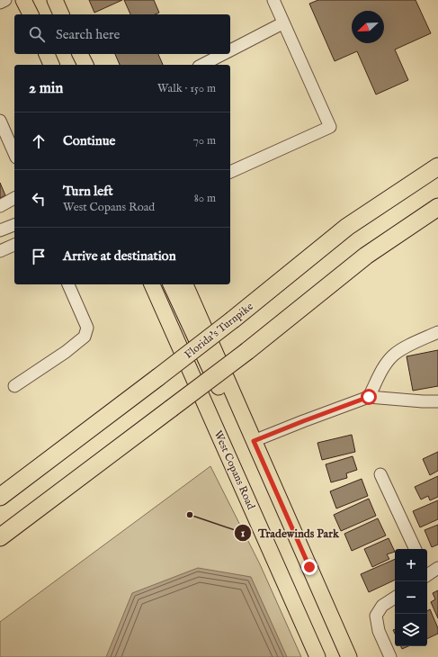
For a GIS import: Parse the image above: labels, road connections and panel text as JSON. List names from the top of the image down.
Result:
{
  "streets": {
    "highway": ["Florida's Turnpike"],
    "main road": ["West Copans Road"]
  },
  "places": ["Tradewinds Park"],
  "north": "bottom left",
  "page": {
    "search": "Search here",
    "heading": ["2 min", "Walk · 150 m"],
    "list": [
      ["Continue", "70 m"],
      ["Turn left", "West Copans Road", "80 m"],
      "Arrive at destination"
    ],
    "map_buttons": ["+", "−"]
  }
}
